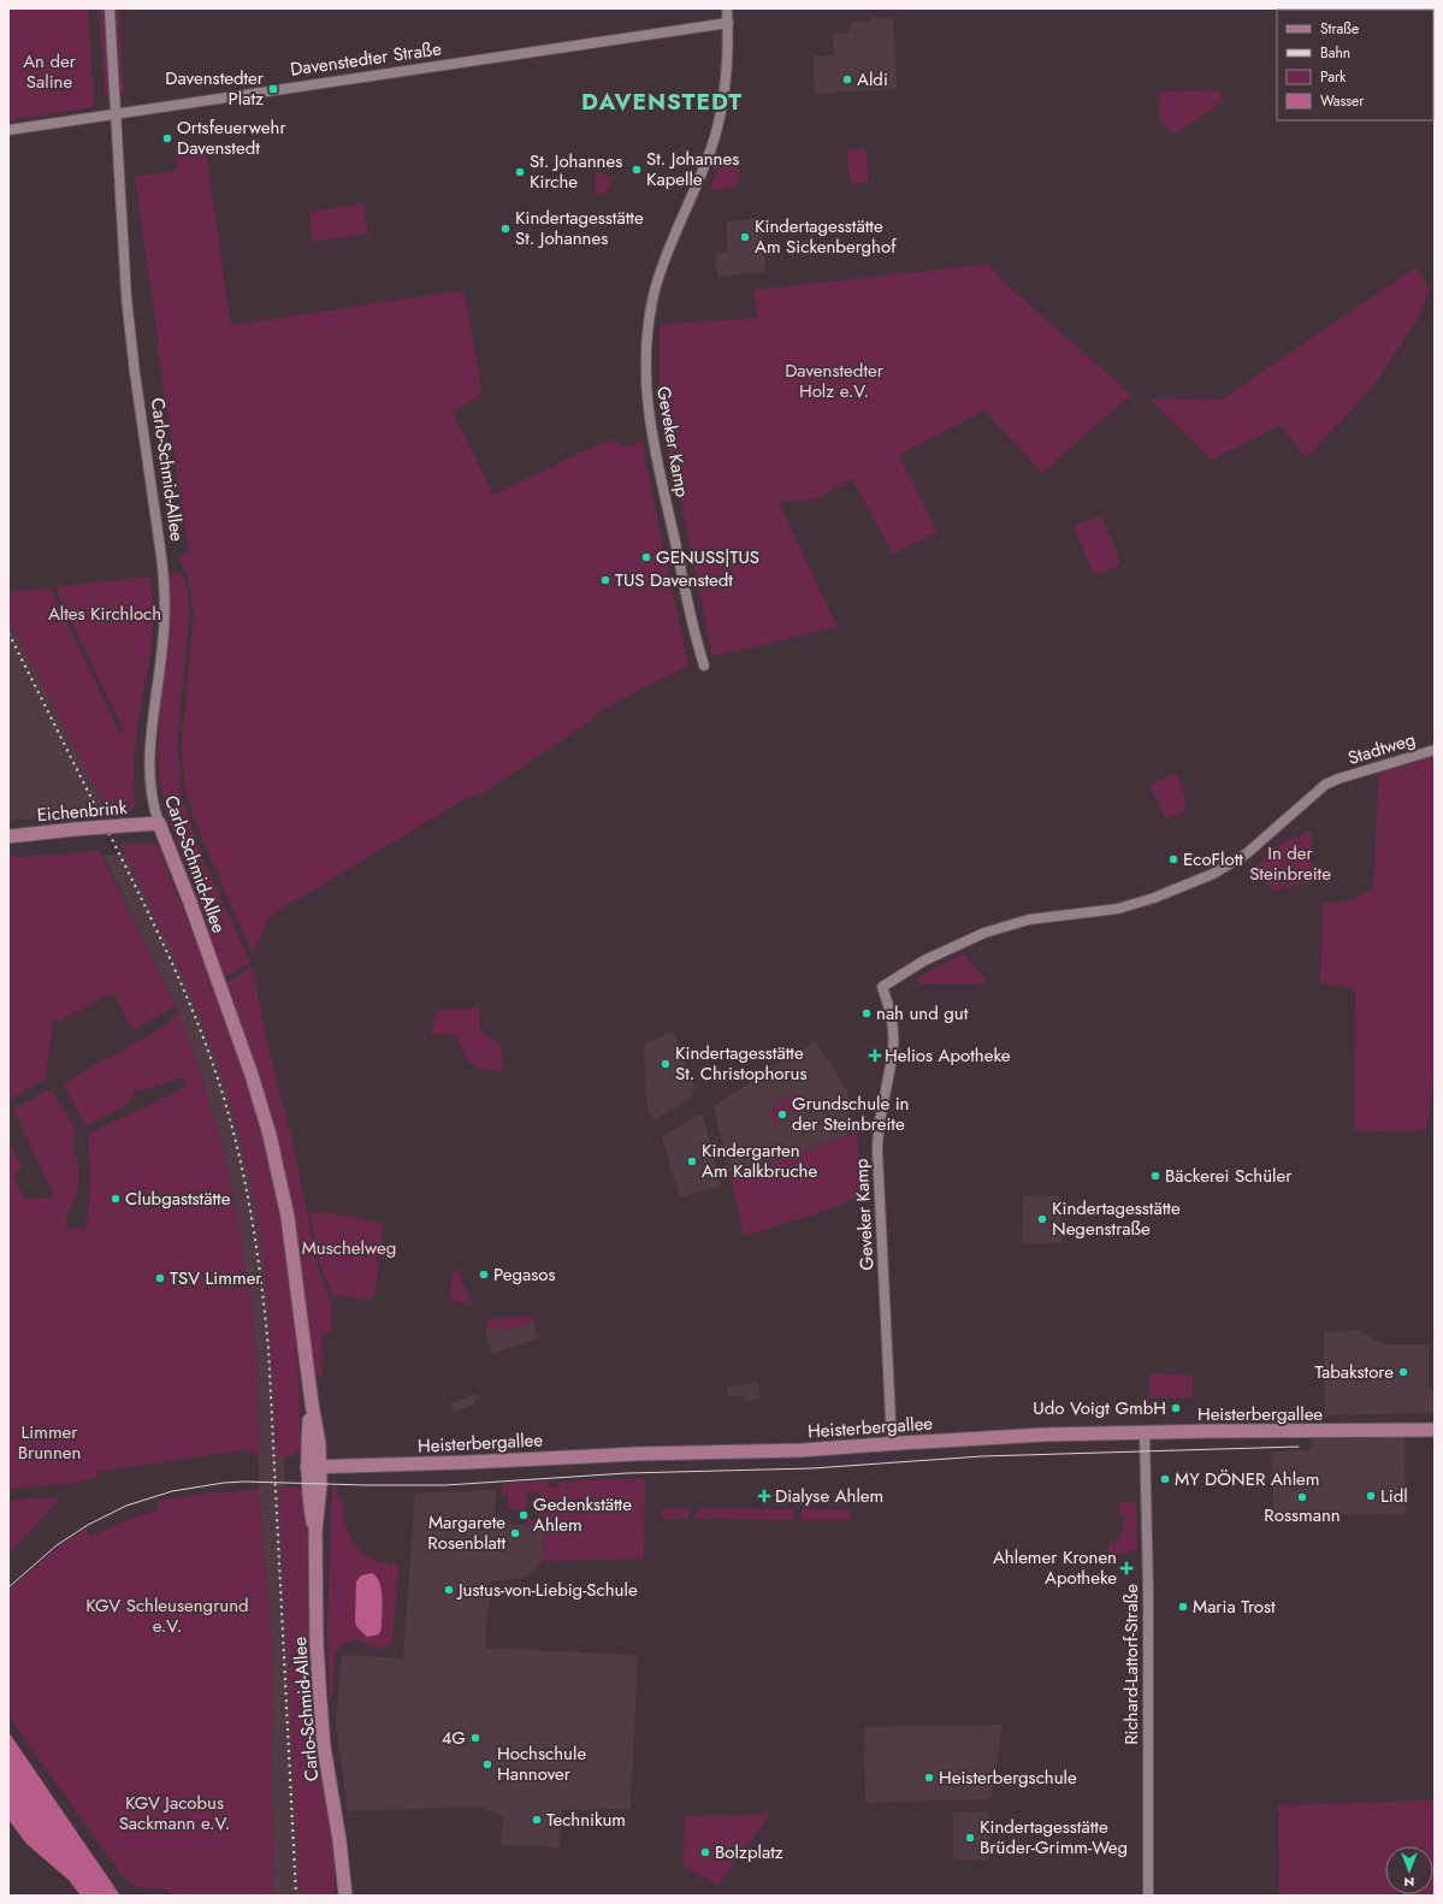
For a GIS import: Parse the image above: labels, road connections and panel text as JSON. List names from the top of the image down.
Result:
{
  "streets": {
    "main road": ["Carlo-Schmid-Allee", "Eichenbrink", "Heisterbergallee"],
    "street": [
      "Davenstedter Straße",
      "Geveker Kamp",
      "Stadtweg",
      "Richard-Lattorf-Straße"
    ]
  },
  "crossings": [
    ["Davenstedter Straße", "Geveker Kamp"],
    ["Davenstedter Straße", "Carlo-Schmid-Allee"],
    ["Geveker Kamp", "Stadtweg"],
    ["Geveker Kamp", "Heisterbergallee"],
    ["Carlo-Schmid-Allee", "Eichenbrink"],
    ["Carlo-Schmid-Allee", "Heisterbergallee"],
    ["Heisterbergallee", "Richard-Lattorf-Straße"]
  ],
  "districts": ["DAVENSTEDT"],
  "parks": [
    "An der Saline",
    "Davenstedter Holz e.V.",
    "Altes Kirchloch",
    "In der Steinbreite",
    "Muschelweg",
    "Limmer Brunnen",
    "KGV Schleusengrund e.V.",
    "KGV Jacobus Sackmann e.V."
  ],
  "places": {
    "other": [
      "Aldi",
      "Ortsfeuerwehr Davenstedt",
      "St. Johannes Kapelle",
      "St. Johannes Kirche",
      "Kindertagesstätte St. Johannes",
      "Kindertagesstätte Am Sickenberghof",
      "GENUSS|TUS",
      "TUS Davenstedt",
      "EcoFlott",
      "nah und gut",
      "Kindertagesstätte St. Christophorus",
      "Grundschule in der Steinbreite",
      "Kindergarten Am Kalkbruche",
      "Bäckerei Schüler",
      "Clubgaststätte",
      "Kindertagesstätte Negenstraße",
      "Pegasos",
      "TSV Limmer",
      "Tabakstore",
      "Udo Voigt GmbH",
      "MY DÖNER Ahlem",
      "Lidl",
      "Rossmann",
      "Gedenkstätte Ahlem",
      "Margarete Rosenblatt",
      "Justus-von-Liebig-Schule",
      "Maria Trost",
      "4G",
      "Hochschule Hannover",
      "Heisterbergschule",
      "Technikum",
      "Kindertagesstätte Brüder-Grimm-Weg",
      "Bolzplatz"
    ],
    "transit": ["Davenstedter Platz"],
    "health": ["Helios Apotheke", "Dialyse Ahlem", "Ahlemer Kronen Apotheke"]
  },
  "legend": [
    "Straße",
    "Bahn",
    "Park",
    "Wasser"
  ],
  "north": "bottom"
}
